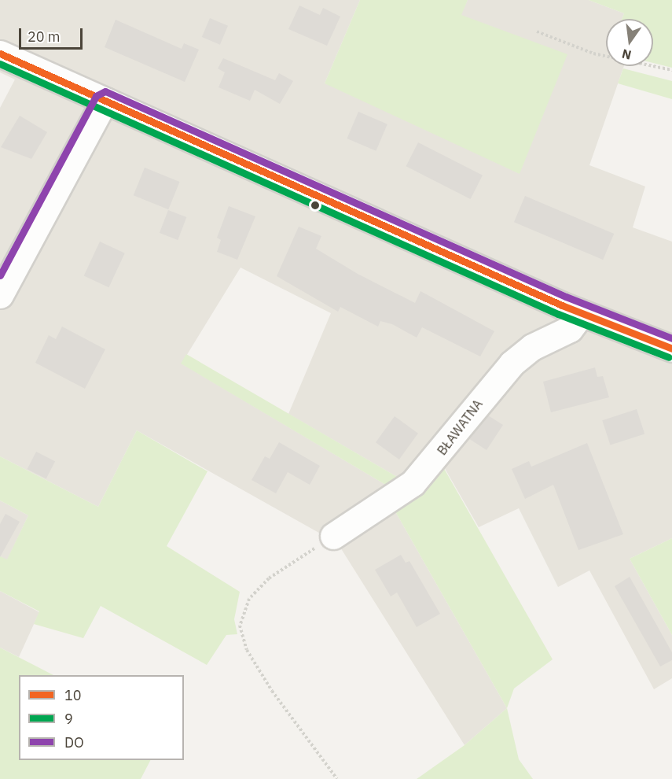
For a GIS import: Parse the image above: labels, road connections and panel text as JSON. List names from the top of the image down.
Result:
{
  "streets": {
    "street": ["BŁAWATNA"]
  },
  "lines": ["transit line 10", "transit line 9", "transit line DO"],
  "legend": ["10", "9", "DO"],
  "scale_bar": "20 m",
  "north": "bottom"
}
